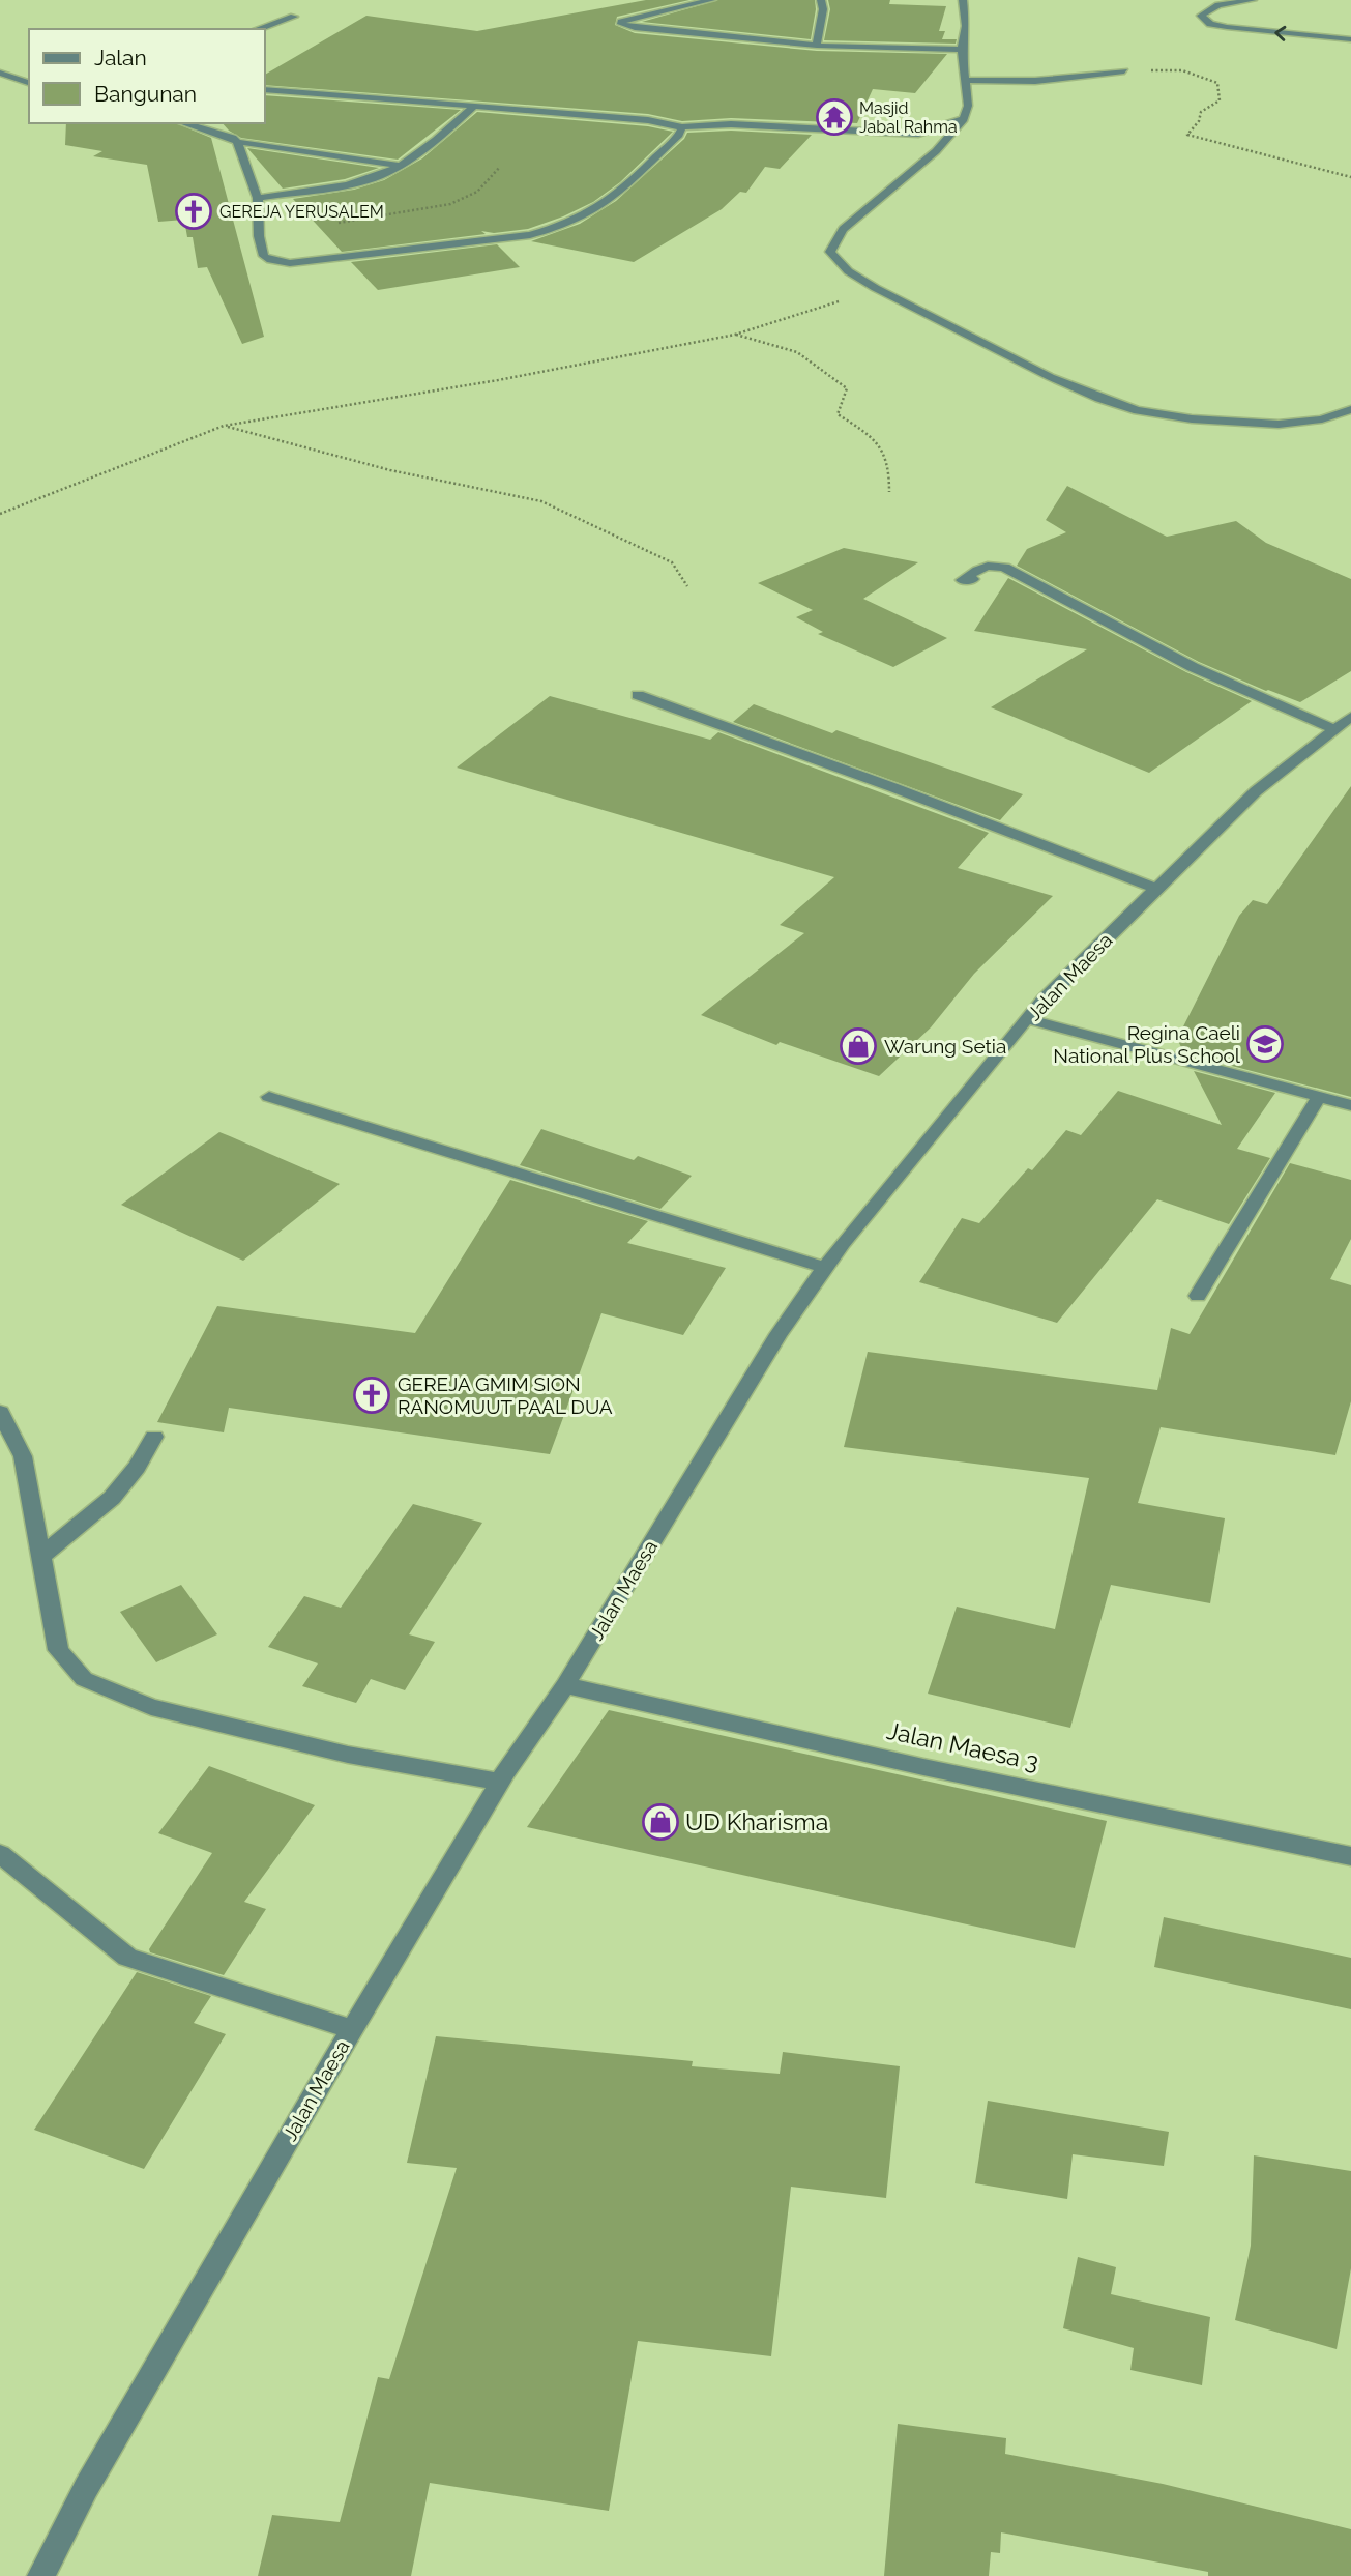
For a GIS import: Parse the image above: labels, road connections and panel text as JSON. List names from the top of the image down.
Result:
{
  "streets": {
    "street": ["Jalan Maesa", "Jalan Maesa 3"]
  },
  "crossings": [
    ["Jalan Maesa", "Jalan Maesa 3"]
  ],
  "places": {
    "temple": ["Masjid Jabal Rahma"],
    "church": ["GEREJA YERUSALEM", "GEREJA GMIM SION RANOMUUT PAAL DUA"],
    "school or university": ["Regina Caeli National Plus School"],
    "shop": ["Warung Setia", "UD Kharisma"]
  },
  "legend": ["Jalan", "Bangunan"]
}
